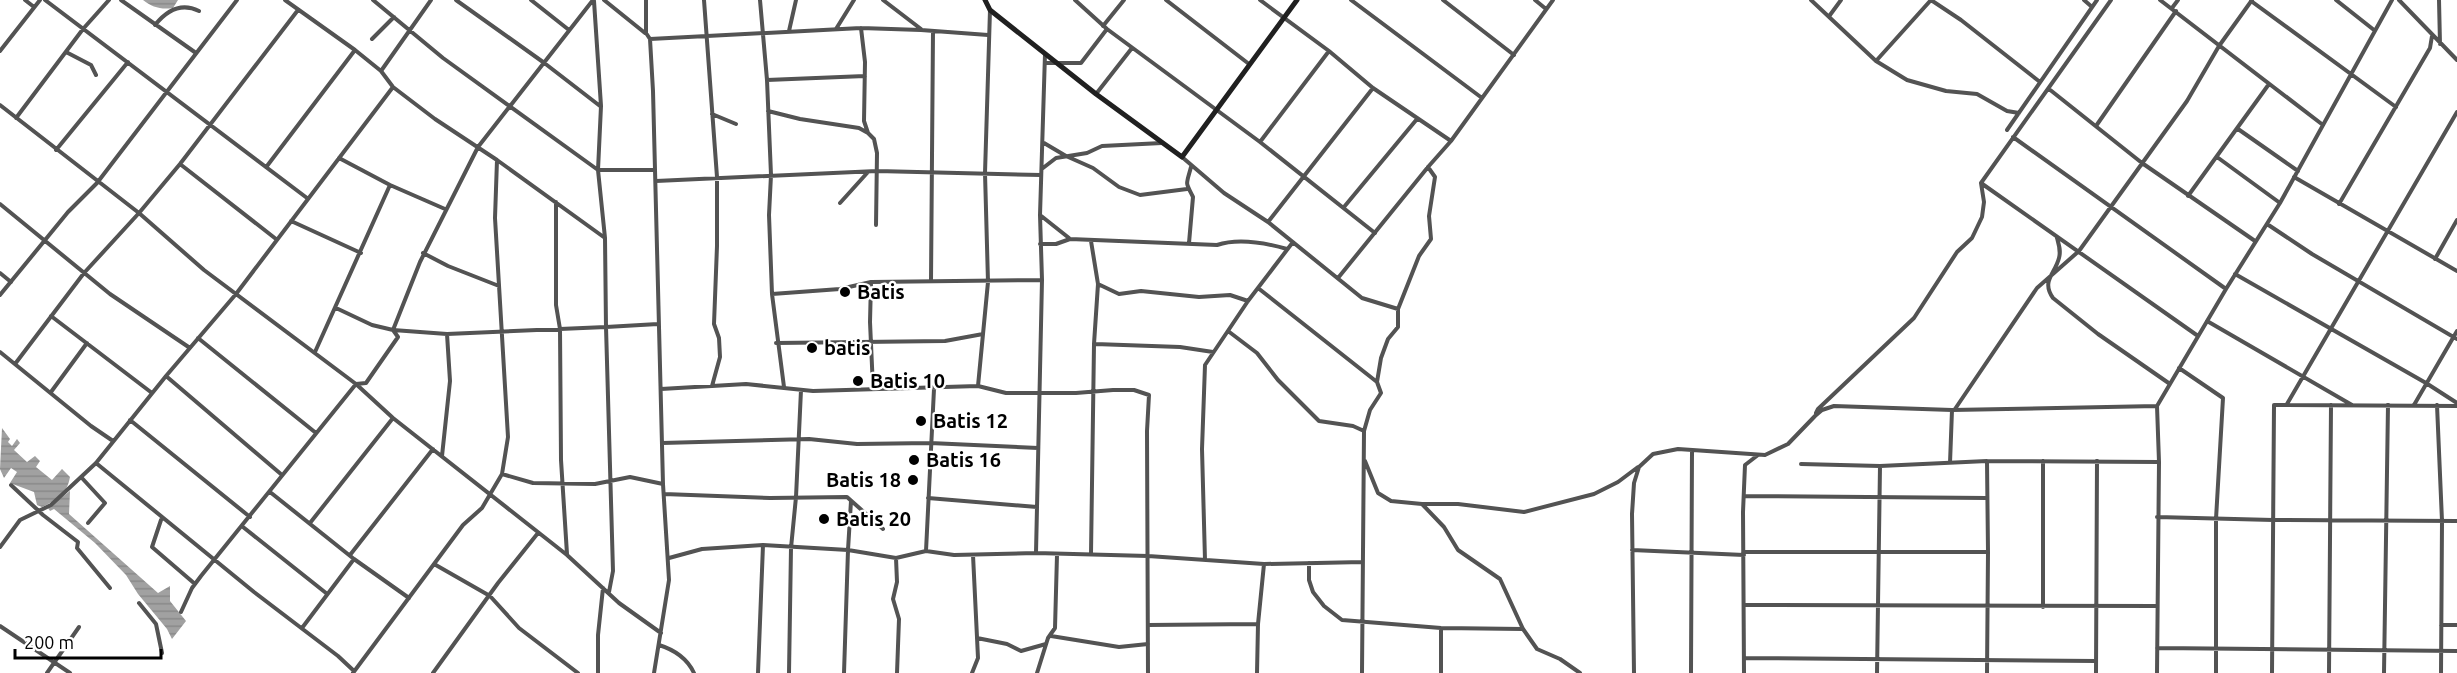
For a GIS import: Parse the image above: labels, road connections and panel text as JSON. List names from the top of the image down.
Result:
{
  "places": [
    "Batis",
    "batis",
    "Batis 10",
    "Batis 12",
    "Batis 16",
    "Batis 18",
    "Batis 20"
  ],
  "scale_bar": "200 m"
}
